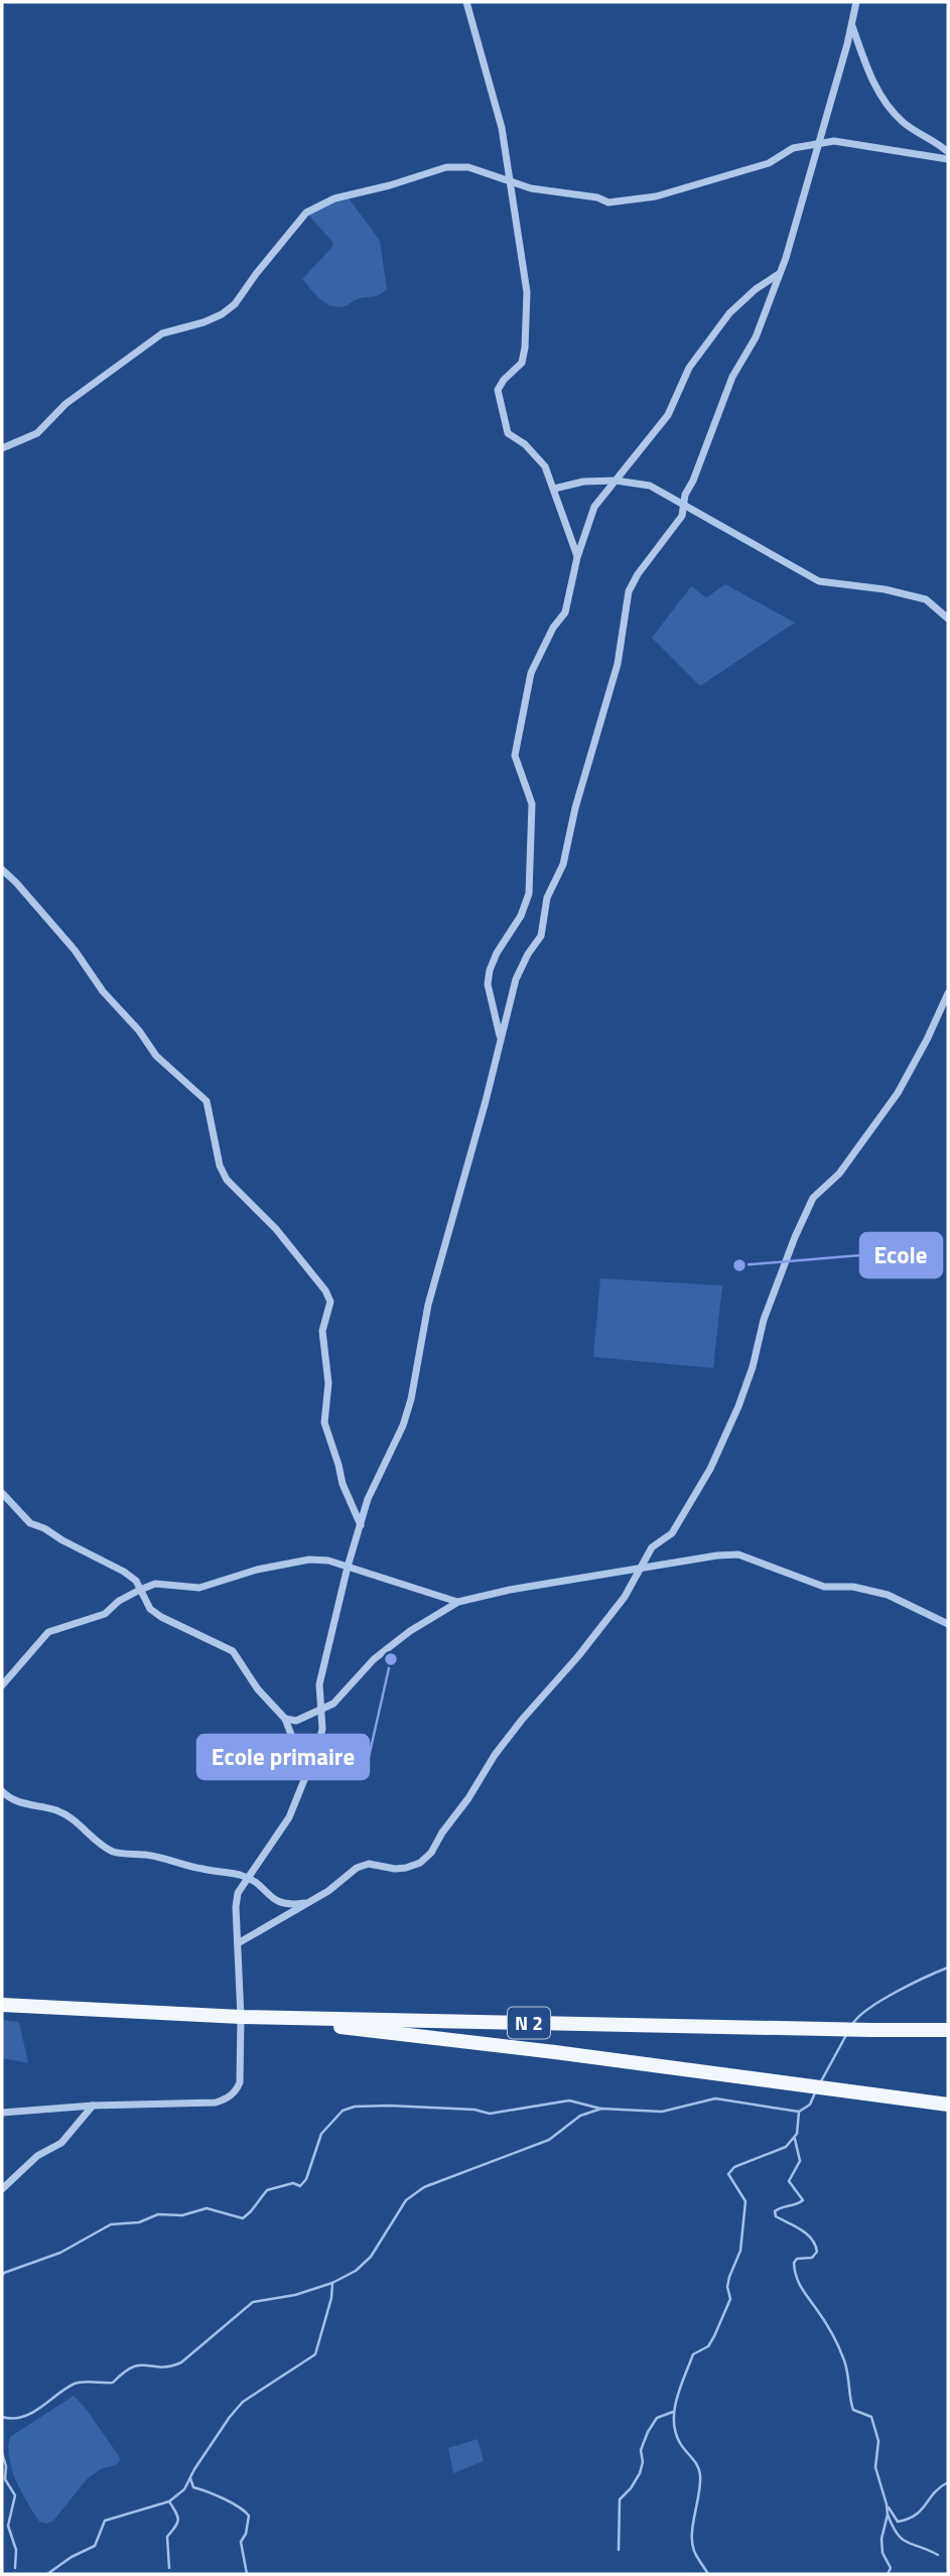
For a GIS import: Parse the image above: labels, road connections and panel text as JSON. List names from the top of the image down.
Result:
{
  "streets": {
    "main road": ["N 2"]
  },
  "places": ["Ecole", "Ecole primaire"]
}
